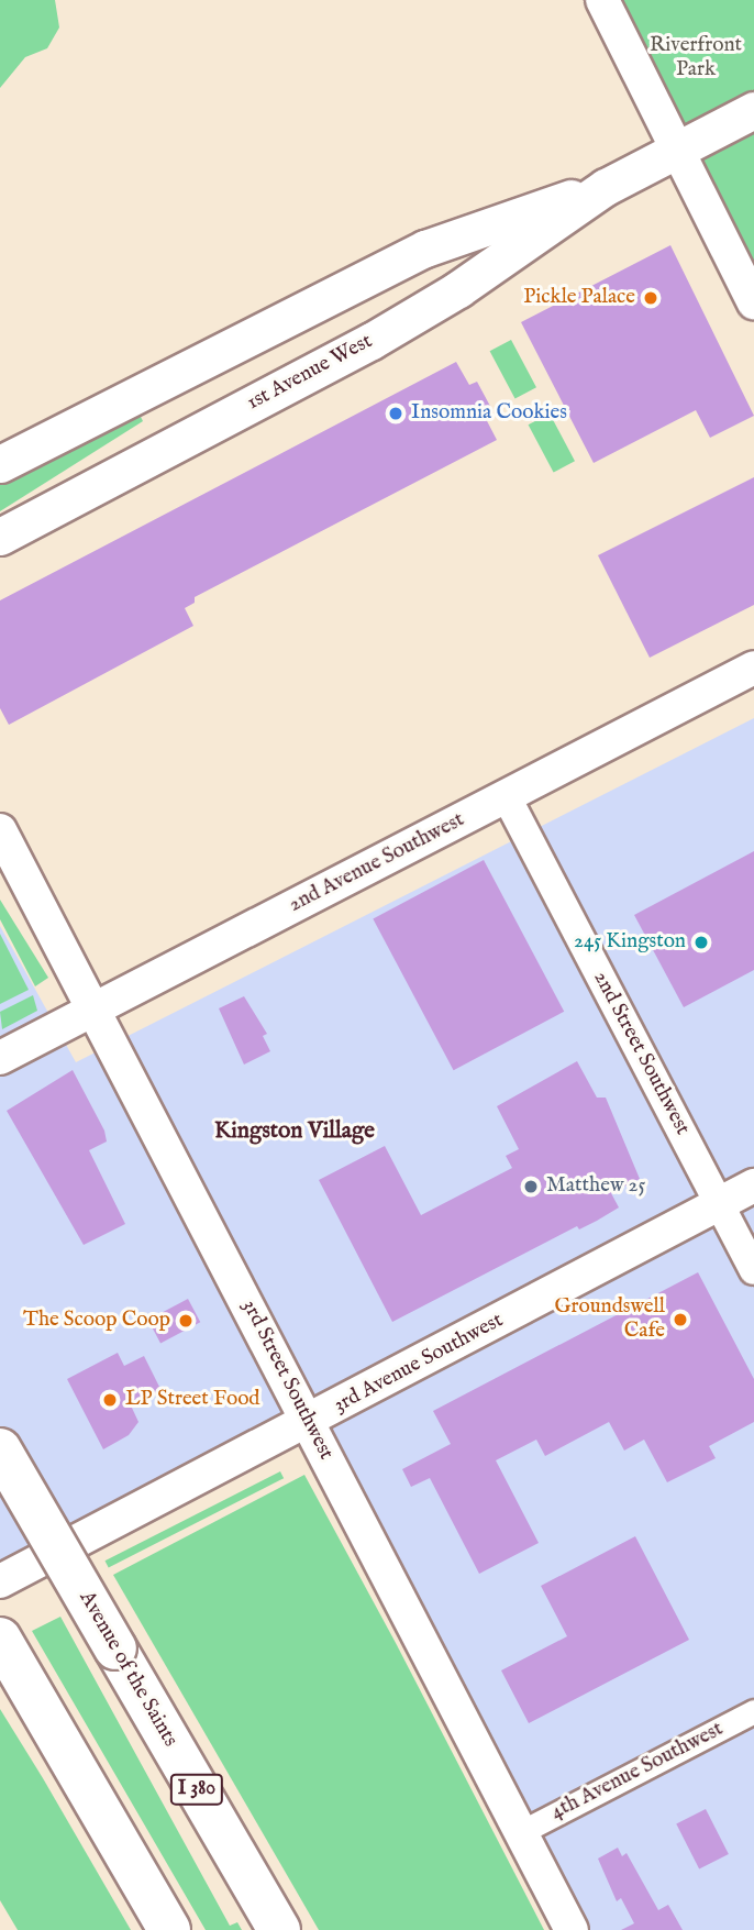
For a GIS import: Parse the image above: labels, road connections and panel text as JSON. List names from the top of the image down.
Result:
{
  "streets": {
    "highway": ["Avenue of the Saints", "I 380"],
    "main road": [
      "1st Avenue West",
      "2nd Avenue Southwest",
      "3rd Avenue Southwest",
      "3rd Street Southwest"
    ],
    "street": ["2nd Street Southwest", "4th Avenue Southwest"]
  },
  "crossings": [
    ["2nd Avenue Southwest", "2nd Street Southwest"],
    ["2nd Avenue Southwest", "3rd Street Southwest"],
    ["2nd Street Southwest", "3rd Avenue Southwest"],
    ["3rd Avenue Southwest", "3rd Street Southwest"],
    ["3rd Street Southwest", "4th Avenue Southwest"]
  ],
  "districts": ["Kingston Village"],
  "parks": ["Riverfront Park"],
  "places": [
    "Pickle Palace",
    "Insomnia Cookies",
    "245 Kingston",
    "Matthew 25",
    "Groundswell Cafe",
    "The Scoop Coop",
    "LP Street Food"
  ]
}
